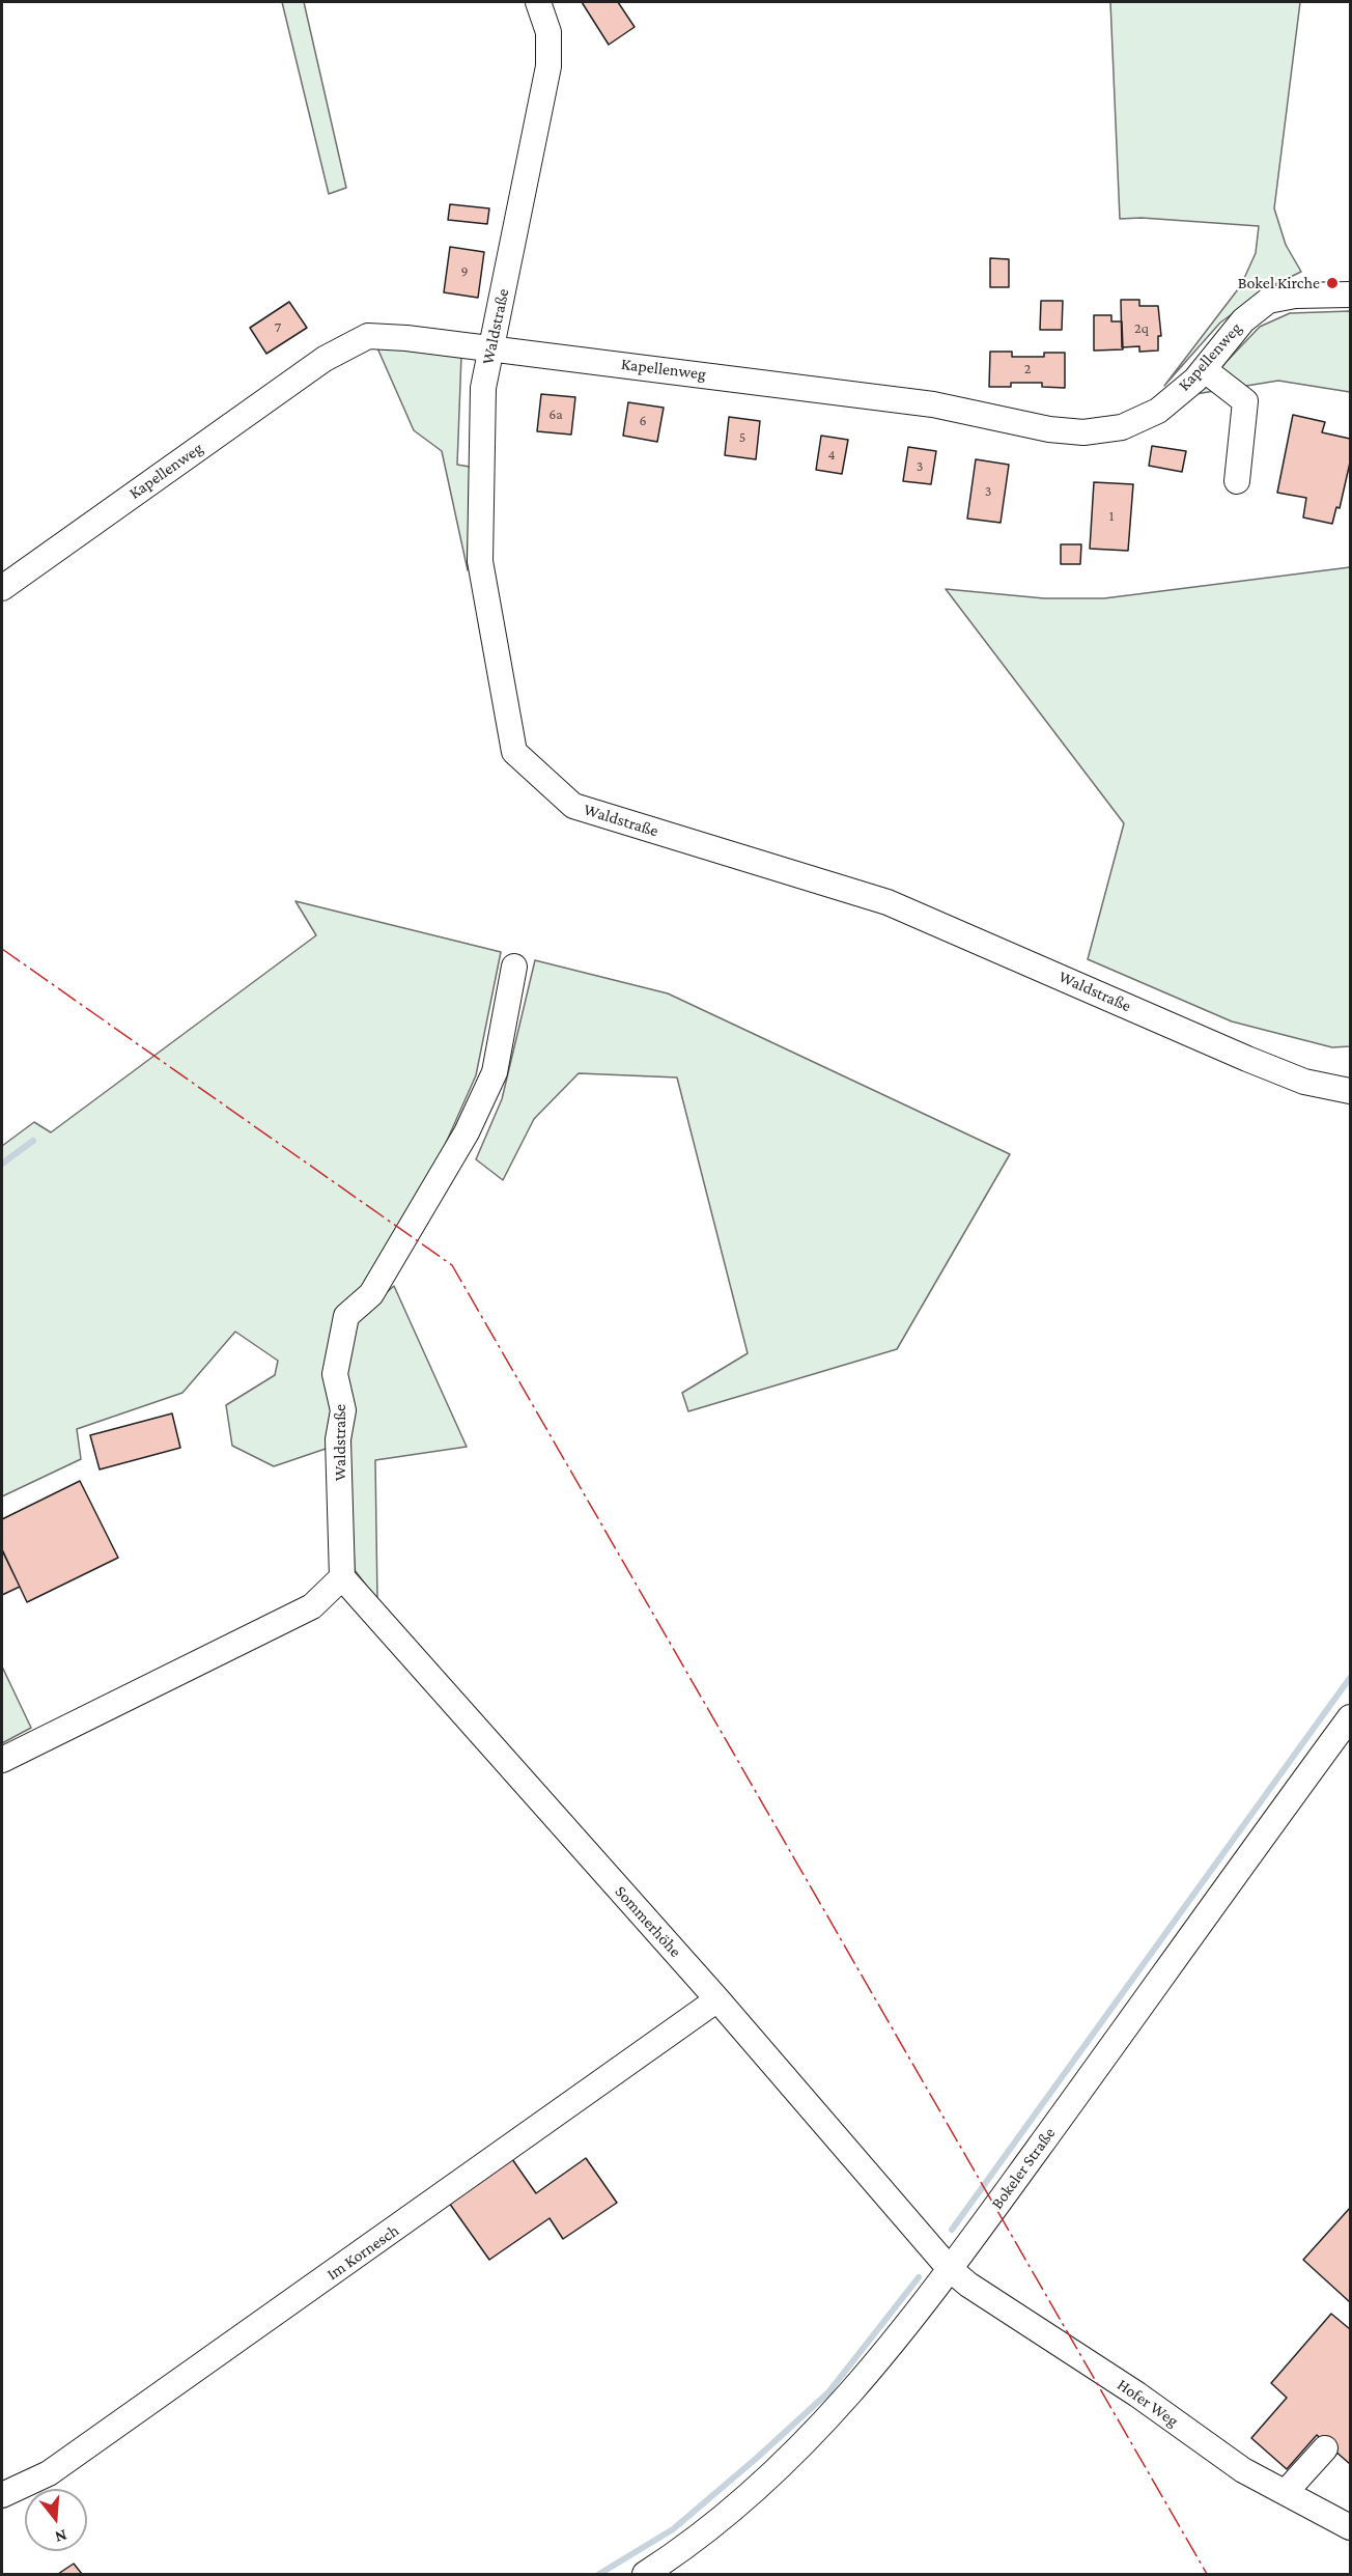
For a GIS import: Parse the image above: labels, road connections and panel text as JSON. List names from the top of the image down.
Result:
{
  "streets": {
    "street": [
      "Waldstraße",
      "Kapellenweg",
      "Sommerhöhe",
      "Bokeler Straße",
      "Im Kornesch",
      "Hofer Weg"
    ]
  },
  "crossings": [
    ["Waldstraße", "Kapellenweg"],
    ["Waldstraße", "Sommerhöhe"],
    ["Sommerhöhe", "Bokeler Straße"],
    ["Sommerhöhe", "Im Kornesch"],
    ["Sommerhöhe", "Hofer Weg"],
    ["Bokeler Straße", "Hofer Weg"]
  ],
  "places": ["Bokel Kirche"],
  "house_numbers": [
    "9",
    "7",
    "2q",
    "2",
    "6a",
    "6",
    "5",
    "4",
    "3",
    "3",
    "1"
  ],
  "north": "bottom"
}
